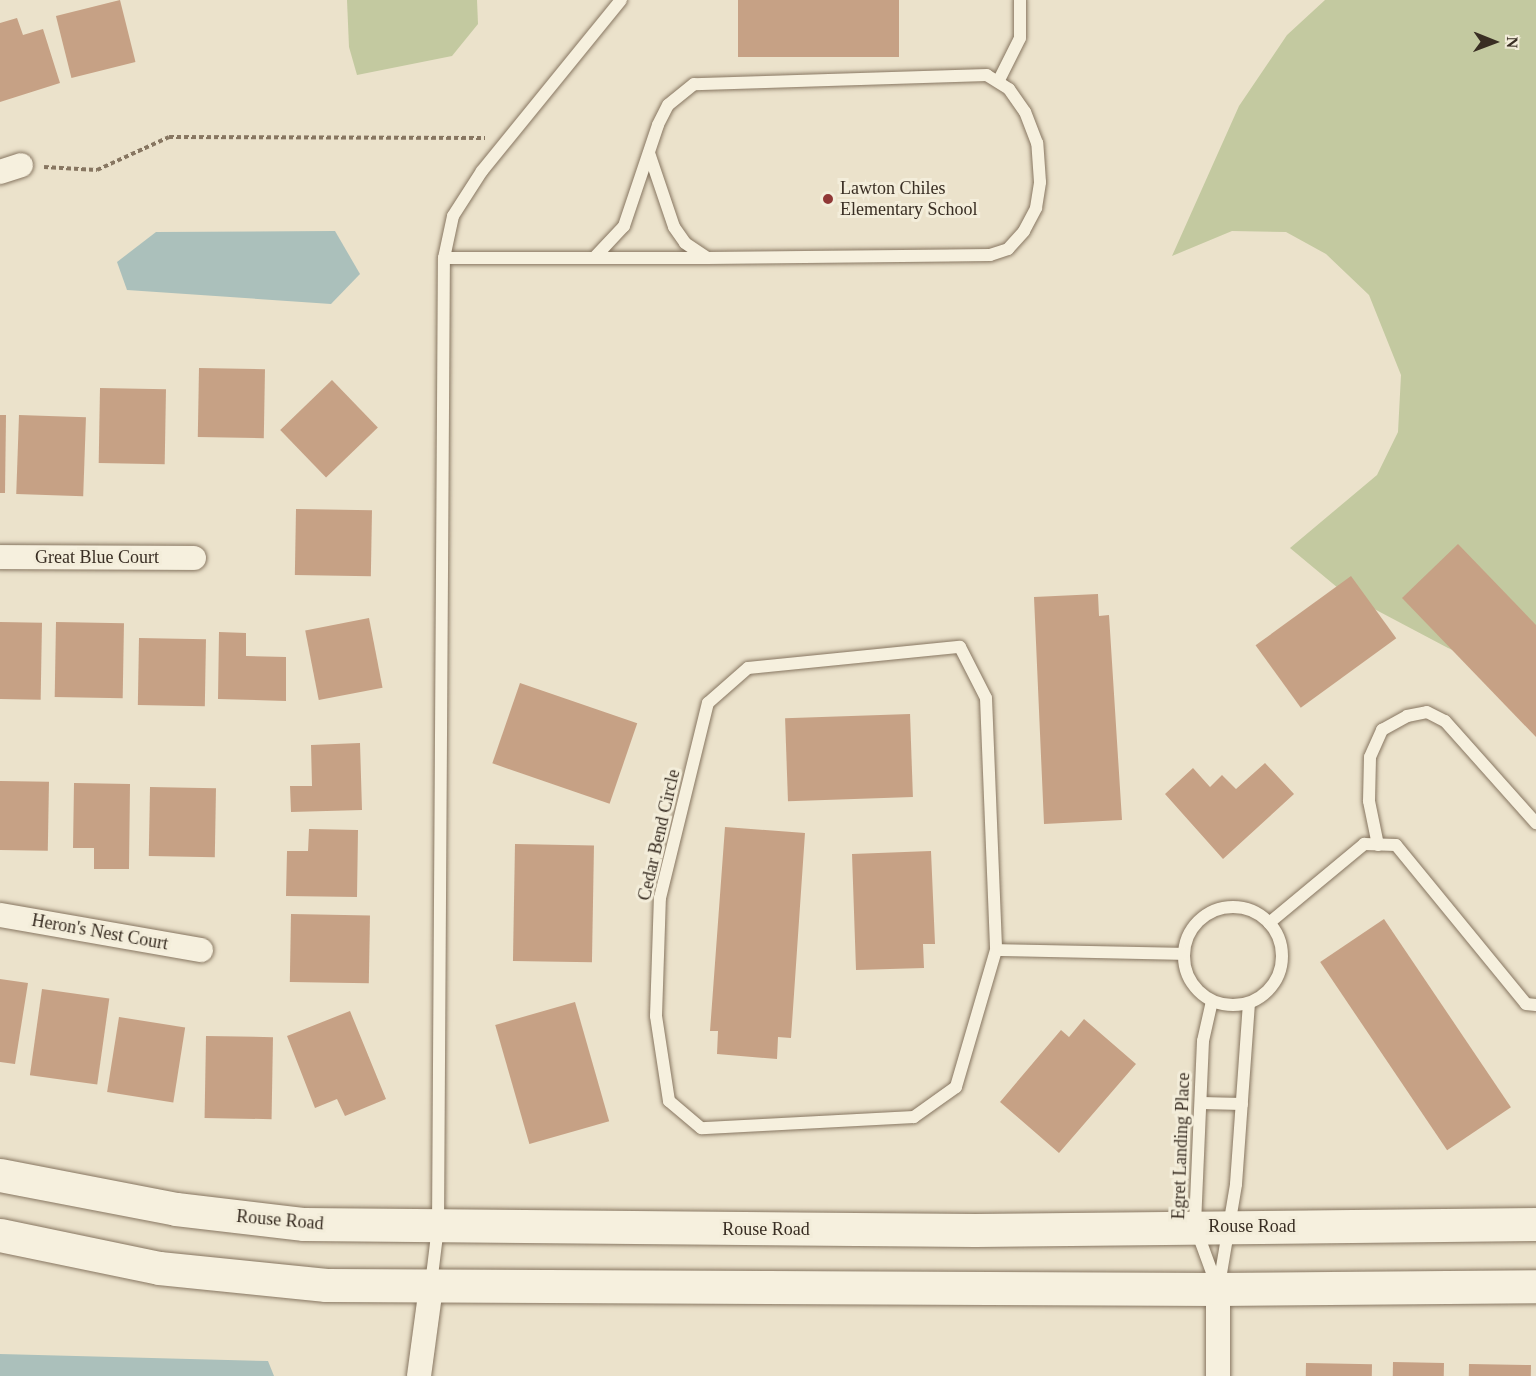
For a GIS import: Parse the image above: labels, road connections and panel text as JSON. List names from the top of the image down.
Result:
{
  "streets": {
    "street": ["Great Blue Court", "Heron's Nest Court", "Rouse Road"],
    "lane": ["Cedar Bend Circle", "Egret Landing Place"]
  },
  "crossings": [
    ["Egret Landing Place", "Rouse Road"]
  ],
  "places": ["Lawton Chiles Elementary School"],
  "north": "right"
}
